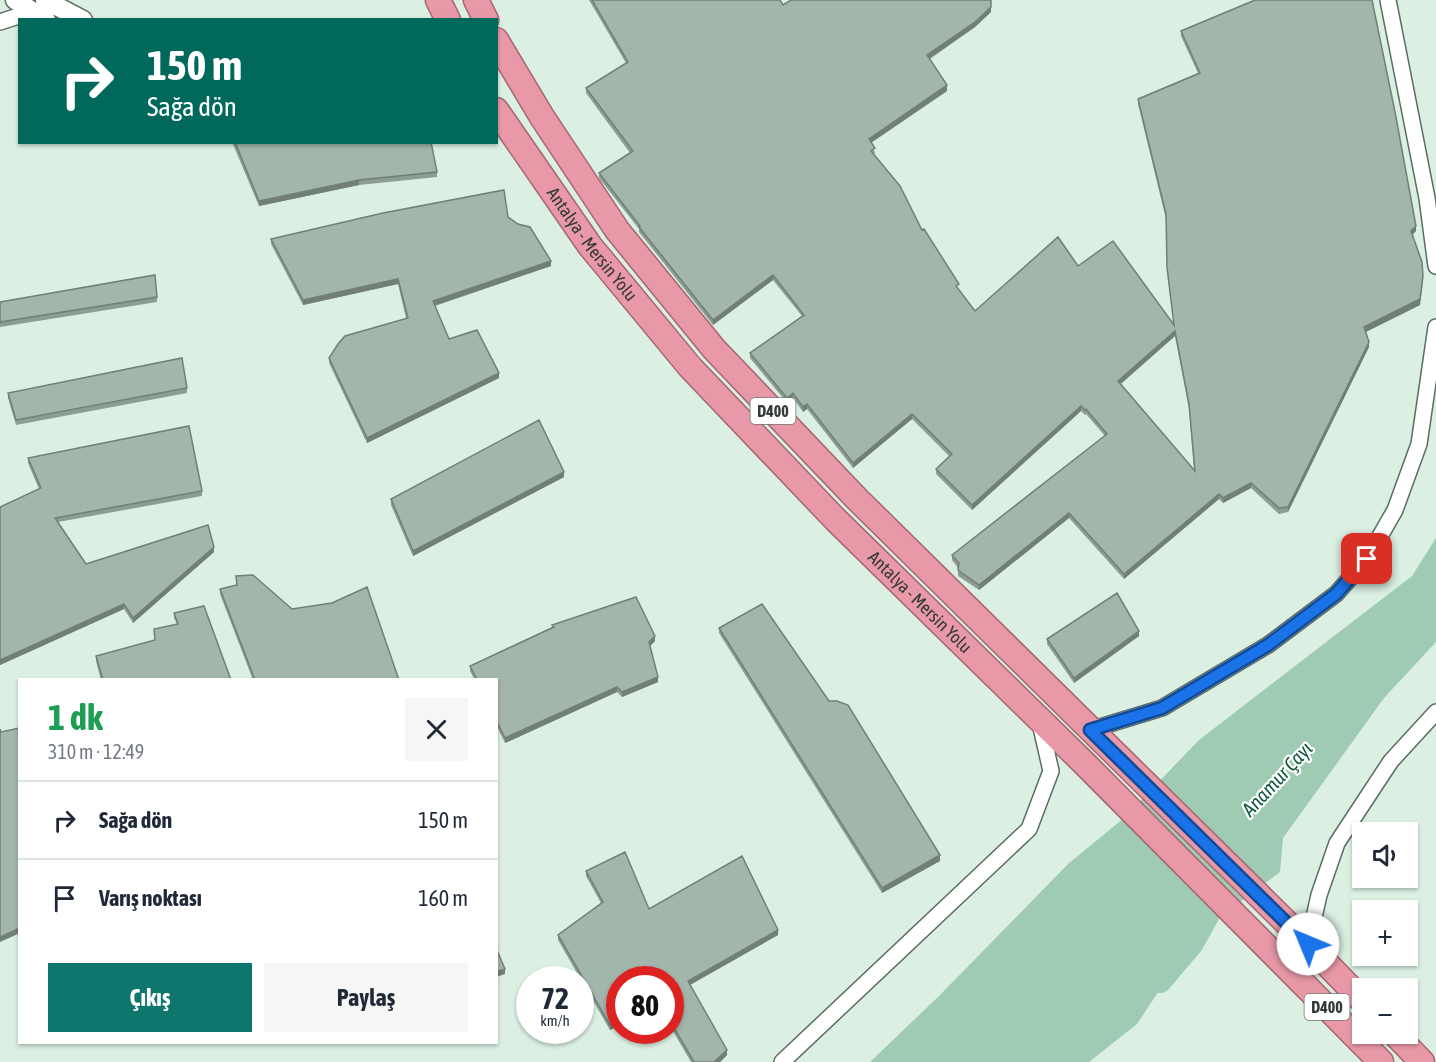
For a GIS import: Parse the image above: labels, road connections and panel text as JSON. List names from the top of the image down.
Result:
{
  "streets": {
    "highway": ["Antalya - Mersin Yolu", "D400"]
  },
  "water": ["Anamur Çayı"],
  "page": {
    "turn": ["150 m", "Sağa dön"],
    "heading": ["1 dk", "310 m · 12:49"],
    "list": [
      {
        "name": "Sağa dön",
        "value": "150 m"
      },
      {
        "name": "Varış noktası",
        "value": "160 m"
      }
    ],
    "map_buttons": ["+", "−"],
    "buttons": ["Çıkış", "Paylaş"],
    "speed": "72 km/h",
    "limit": "80"
  }
}
